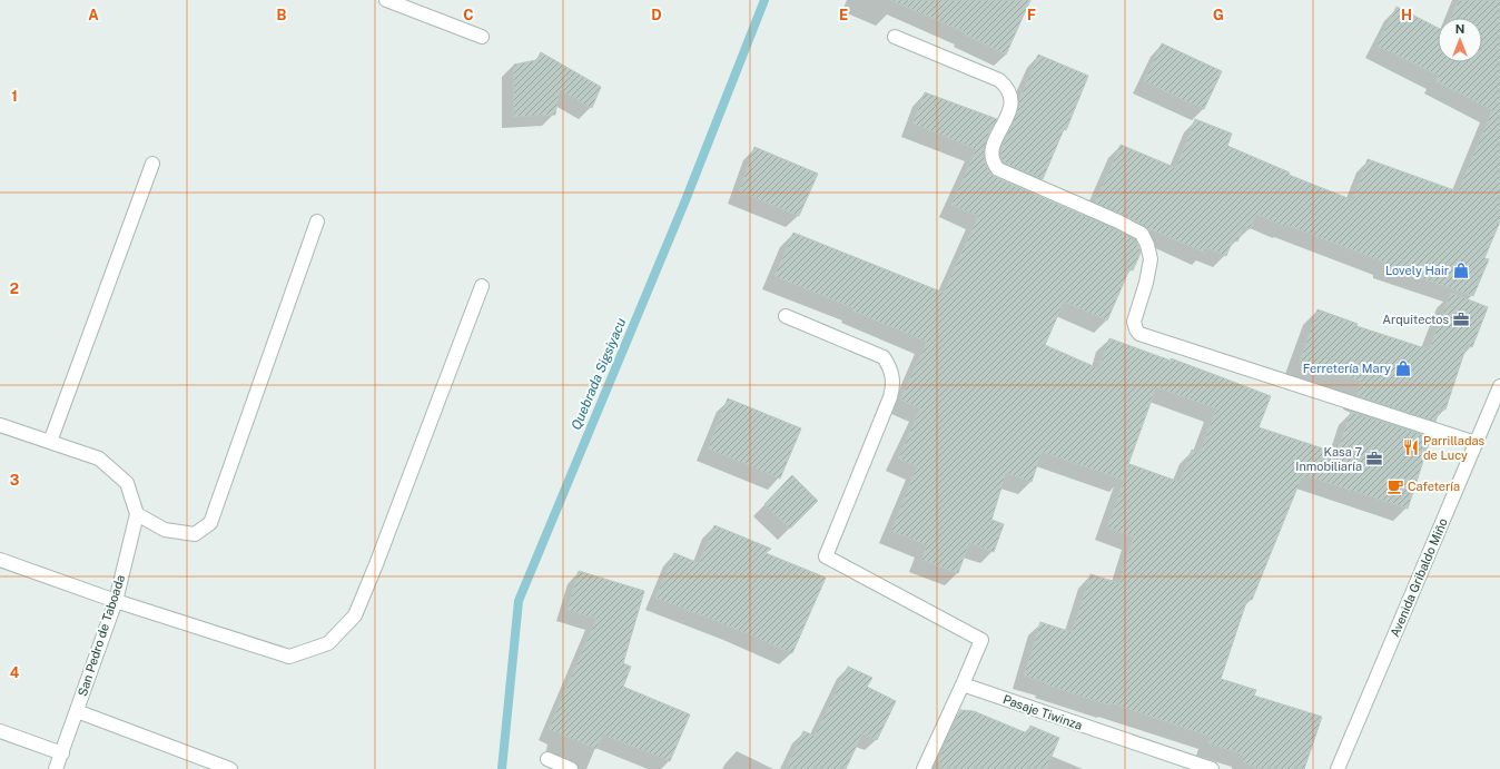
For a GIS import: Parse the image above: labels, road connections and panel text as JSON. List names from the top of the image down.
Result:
{
  "streets": {
    "street": ["Avenida Gribaldo Miño", "San Pedro de Taboada", "Pasaje Tiwinza"]
  },
  "water": ["Quebrada Sigsiyacu"],
  "places": {
    "shop": ["Lovely Hair", "Ferretería Mary"],
    "office": ["Arquitectos", "Kasa 7 Inmobiliaría"],
    "restaurant": ["Parrilladas de Lucy"],
    "cafe": ["Cafetería"]
  },
  "north": "top",
  "grid": {
    "columns": [
      "A",
      "B",
      "C",
      "D",
      "E",
      "F",
      "G",
      "H"
    ],
    "rows": [
      "1",
      "2",
      "3",
      "4"
    ]
  }
}
